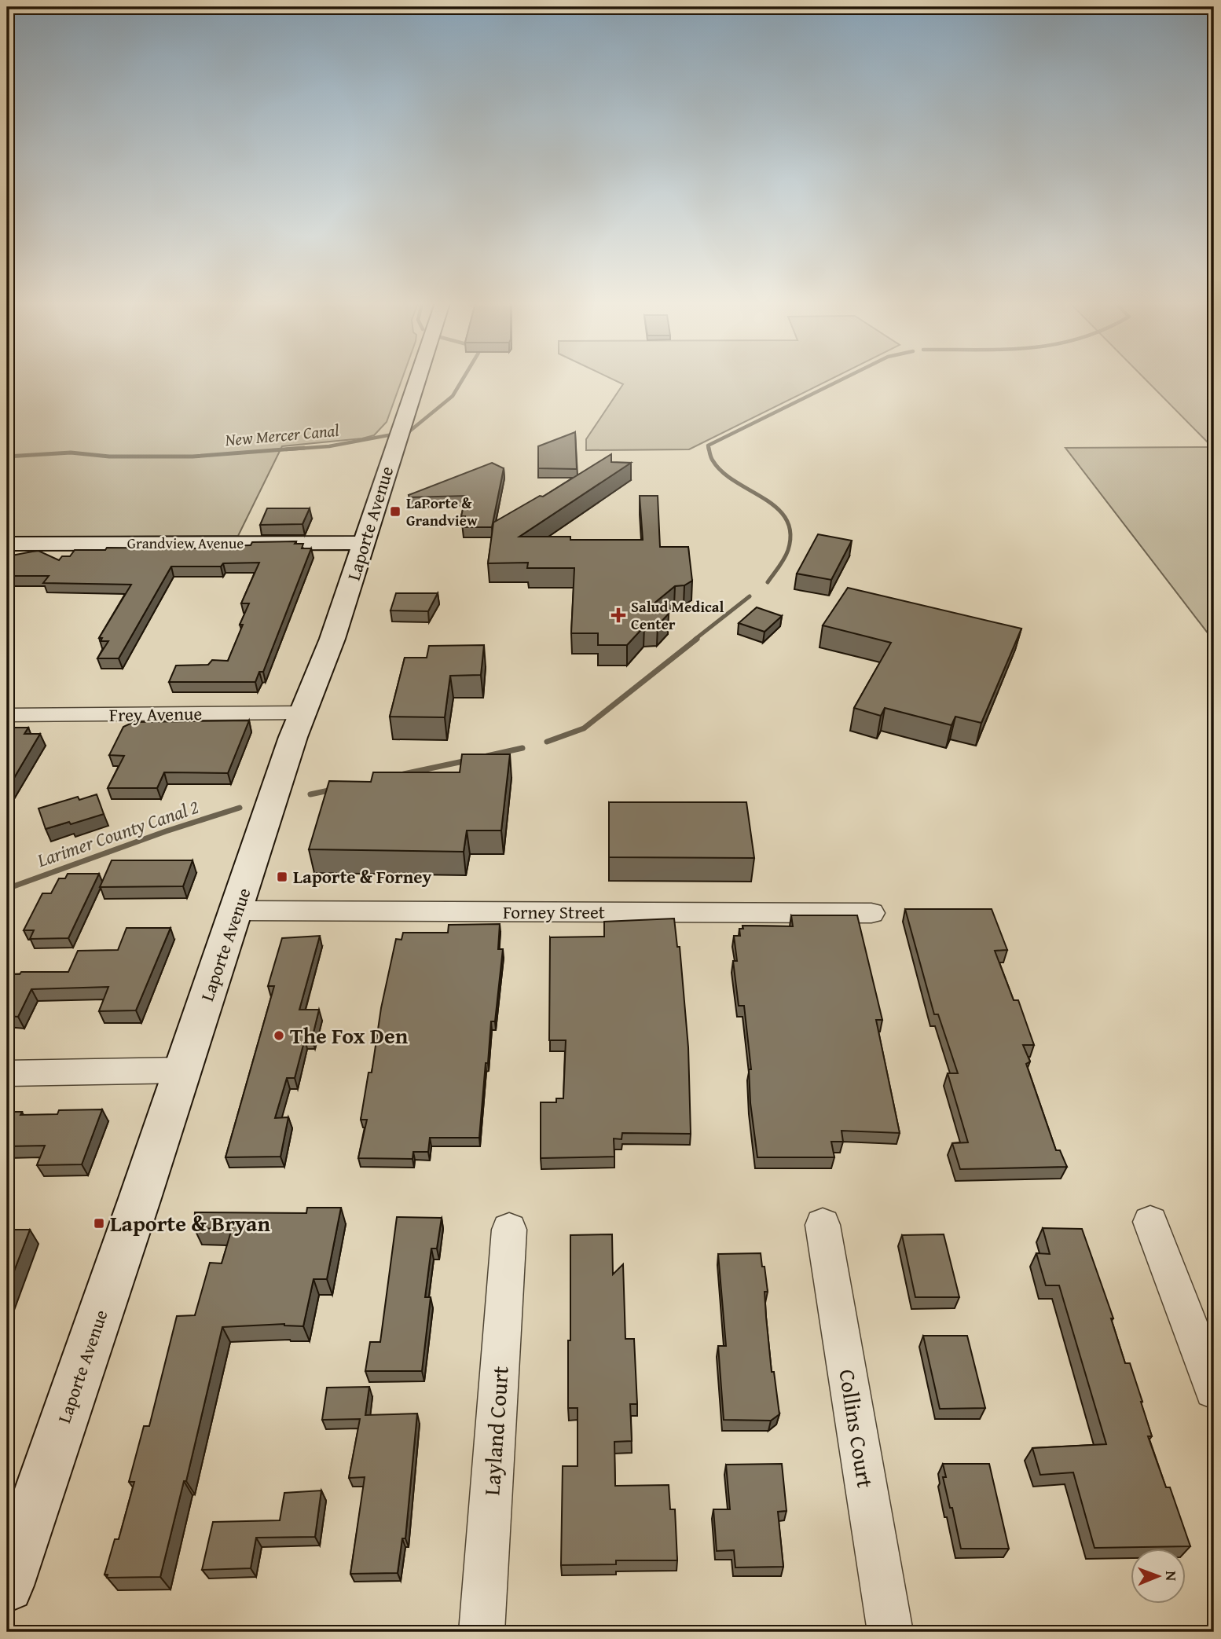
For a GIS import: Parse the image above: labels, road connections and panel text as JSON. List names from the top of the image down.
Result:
{
  "streets": {
    "street": [
      "Laporte Avenue",
      "Grandview Avenue",
      "Frey Avenue",
      "Forney Street",
      "Collins Court",
      "Layland Court"
    ]
  },
  "crossings": [
    ["Laporte Avenue", "Grandview Avenue"],
    ["Laporte Avenue", "Frey Avenue"],
    ["Laporte Avenue", "Forney Street"]
  ],
  "water": ["New Mercer Canal", "Larimer County Canal 2"],
  "places": {
    "transit": ["LaPorte & Grandview", "Laporte & Forney", "Laporte & Bryan"],
    "health": ["Salud Medical Center"],
    "other": ["The Fox Den"]
  },
  "north": "right"
}
